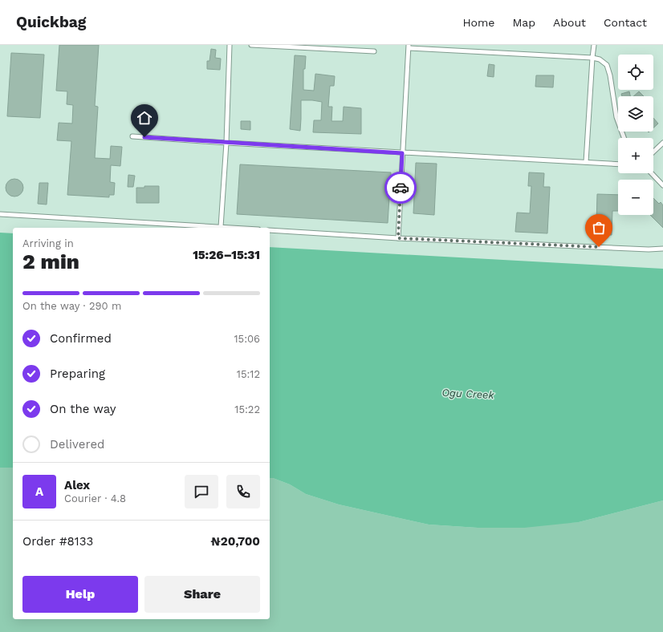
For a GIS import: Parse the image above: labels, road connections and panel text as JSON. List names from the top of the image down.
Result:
{
  "water": ["Ogu Creek"],
  "page": {
    "header": "Quickbag",
    "nav": [
      "Home",
      "Map",
      "About",
      "Contact"
    ],
    "map_buttons": ["+", "−"],
    "heading": ["2 min", "Arriving in", "15:26–15:31"],
    "panel": [
      "Alex",
      "Courier · 4.8",
      "Order #8133",
      "₦20,700"
    ],
    "bar": "On the way · 290 m",
    "list": [
      ["Confirmed", "15:06"],
      ["Preparing", "15:12"],
      ["On the way", "15:22"],
      "Delivered"
    ],
    "round": "A",
    "buttons": ["Help", "Share"]
  }
}
